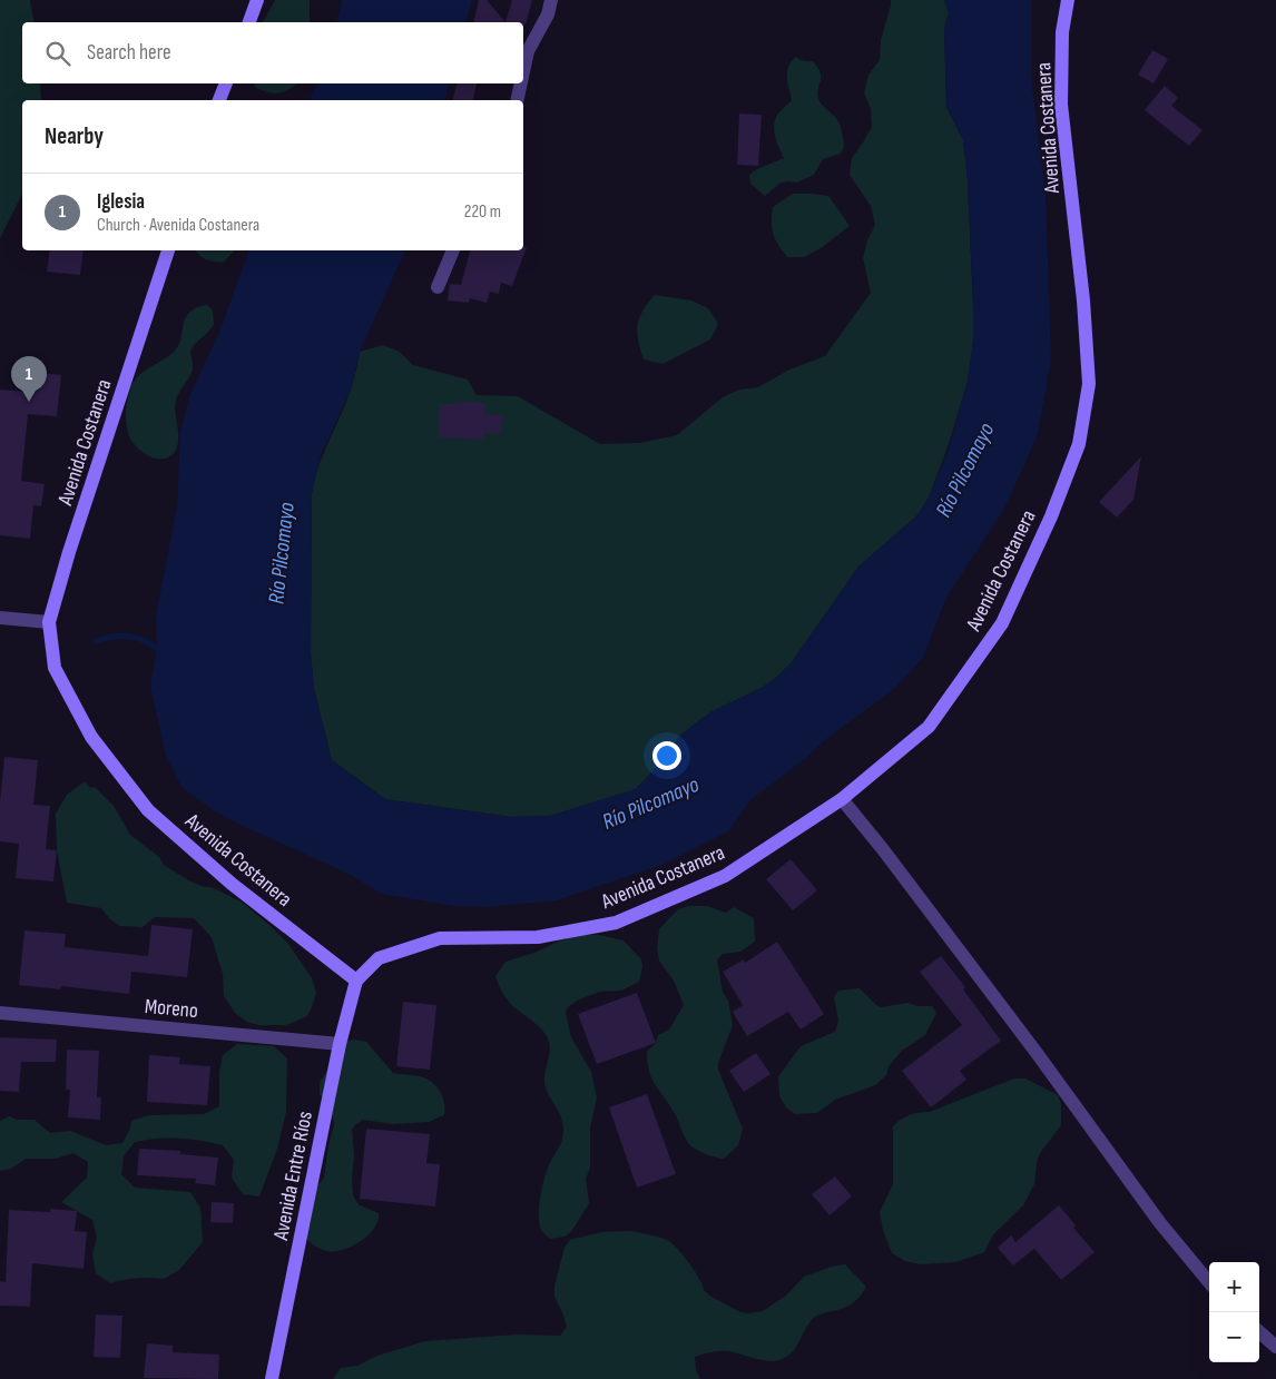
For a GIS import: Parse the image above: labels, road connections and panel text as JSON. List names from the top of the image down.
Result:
{
  "streets": {
    "street": ["Avenida Costanera", "Moreno", "Avenida Entre Ríos"]
  },
  "crossings": [
    ["Avenida Costanera", "Avenida Entre Ríos"],
    ["Moreno", "Avenida Entre Ríos"]
  ],
  "water": ["Río Pilcomayo"],
  "page": {
    "search": "Search here",
    "heading": "Nearby",
    "list": [
      {
        "mark": "1",
        "name": "Iglesia",
        "note": "Church · Avenida Costanera",
        "value": "220 m"
      }
    ],
    "pins": "1",
    "map_buttons": ["+", "−"]
  }
}
